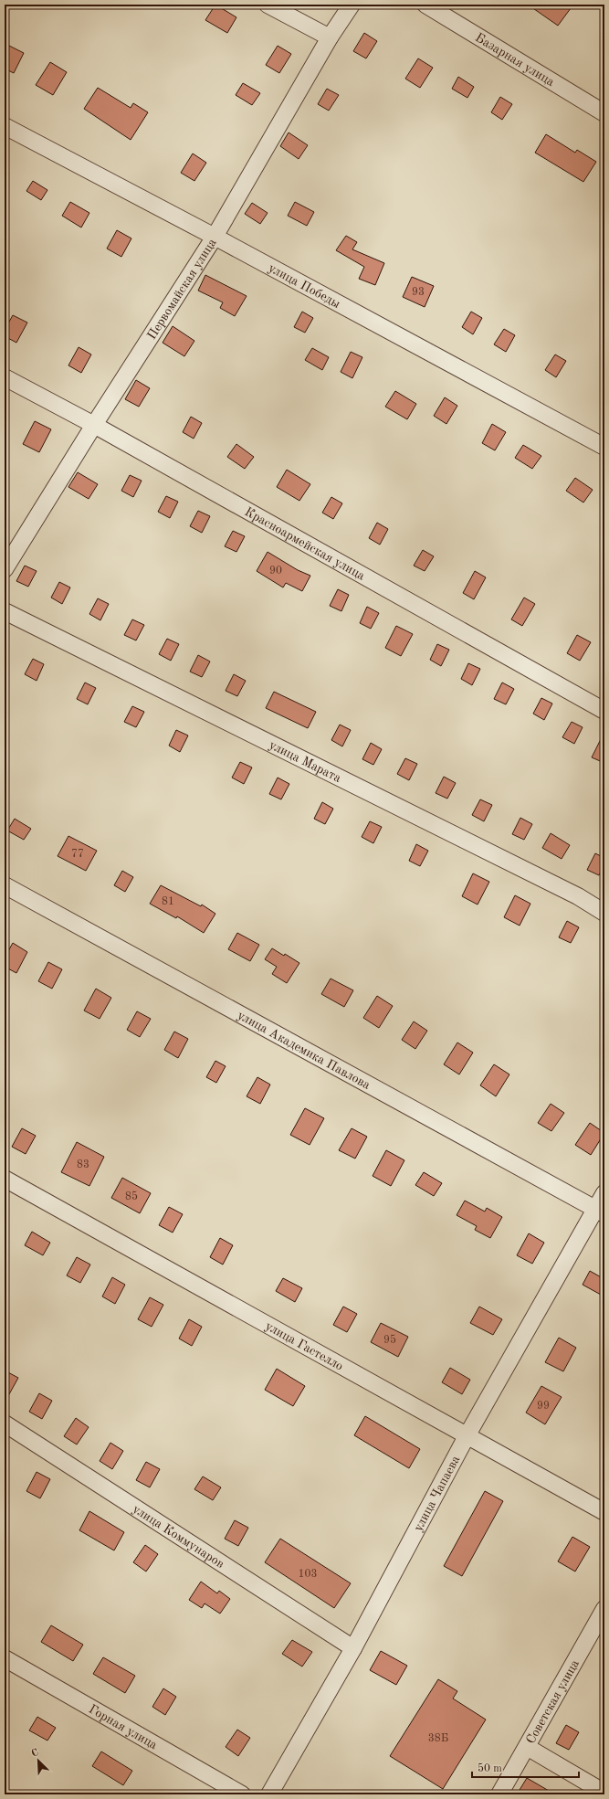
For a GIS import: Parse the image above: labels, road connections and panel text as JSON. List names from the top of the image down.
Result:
{
  "streets": {
    "street": [
      "Базарная улица",
      "улица Победы",
      "Первомайская улица",
      "Красноармейская улица",
      "улица Марата",
      "улица Академика Павлова",
      "улица Гастелло",
      "улица Чапаева",
      "улица Коммунаров",
      "Советская улица",
      "Горная улица"
    ]
  },
  "crossings": [
    ["улица Победы", "Первомайская улица"],
    ["Первомайская улица", "Красноармейская улица"],
    ["улица Академика Павлова", "улица Чапаева"],
    ["улица Гастелло", "улица Чапаева"],
    ["улица Чапаева", "улица Коммунаров"]
  ],
  "house_numbers": [
    "93",
    "90",
    "77",
    "81",
    "83",
    "85",
    "95",
    "99",
    "103",
    "38Б"
  ],
  "scale_bar": "50 m",
  "north": "top left"
}
